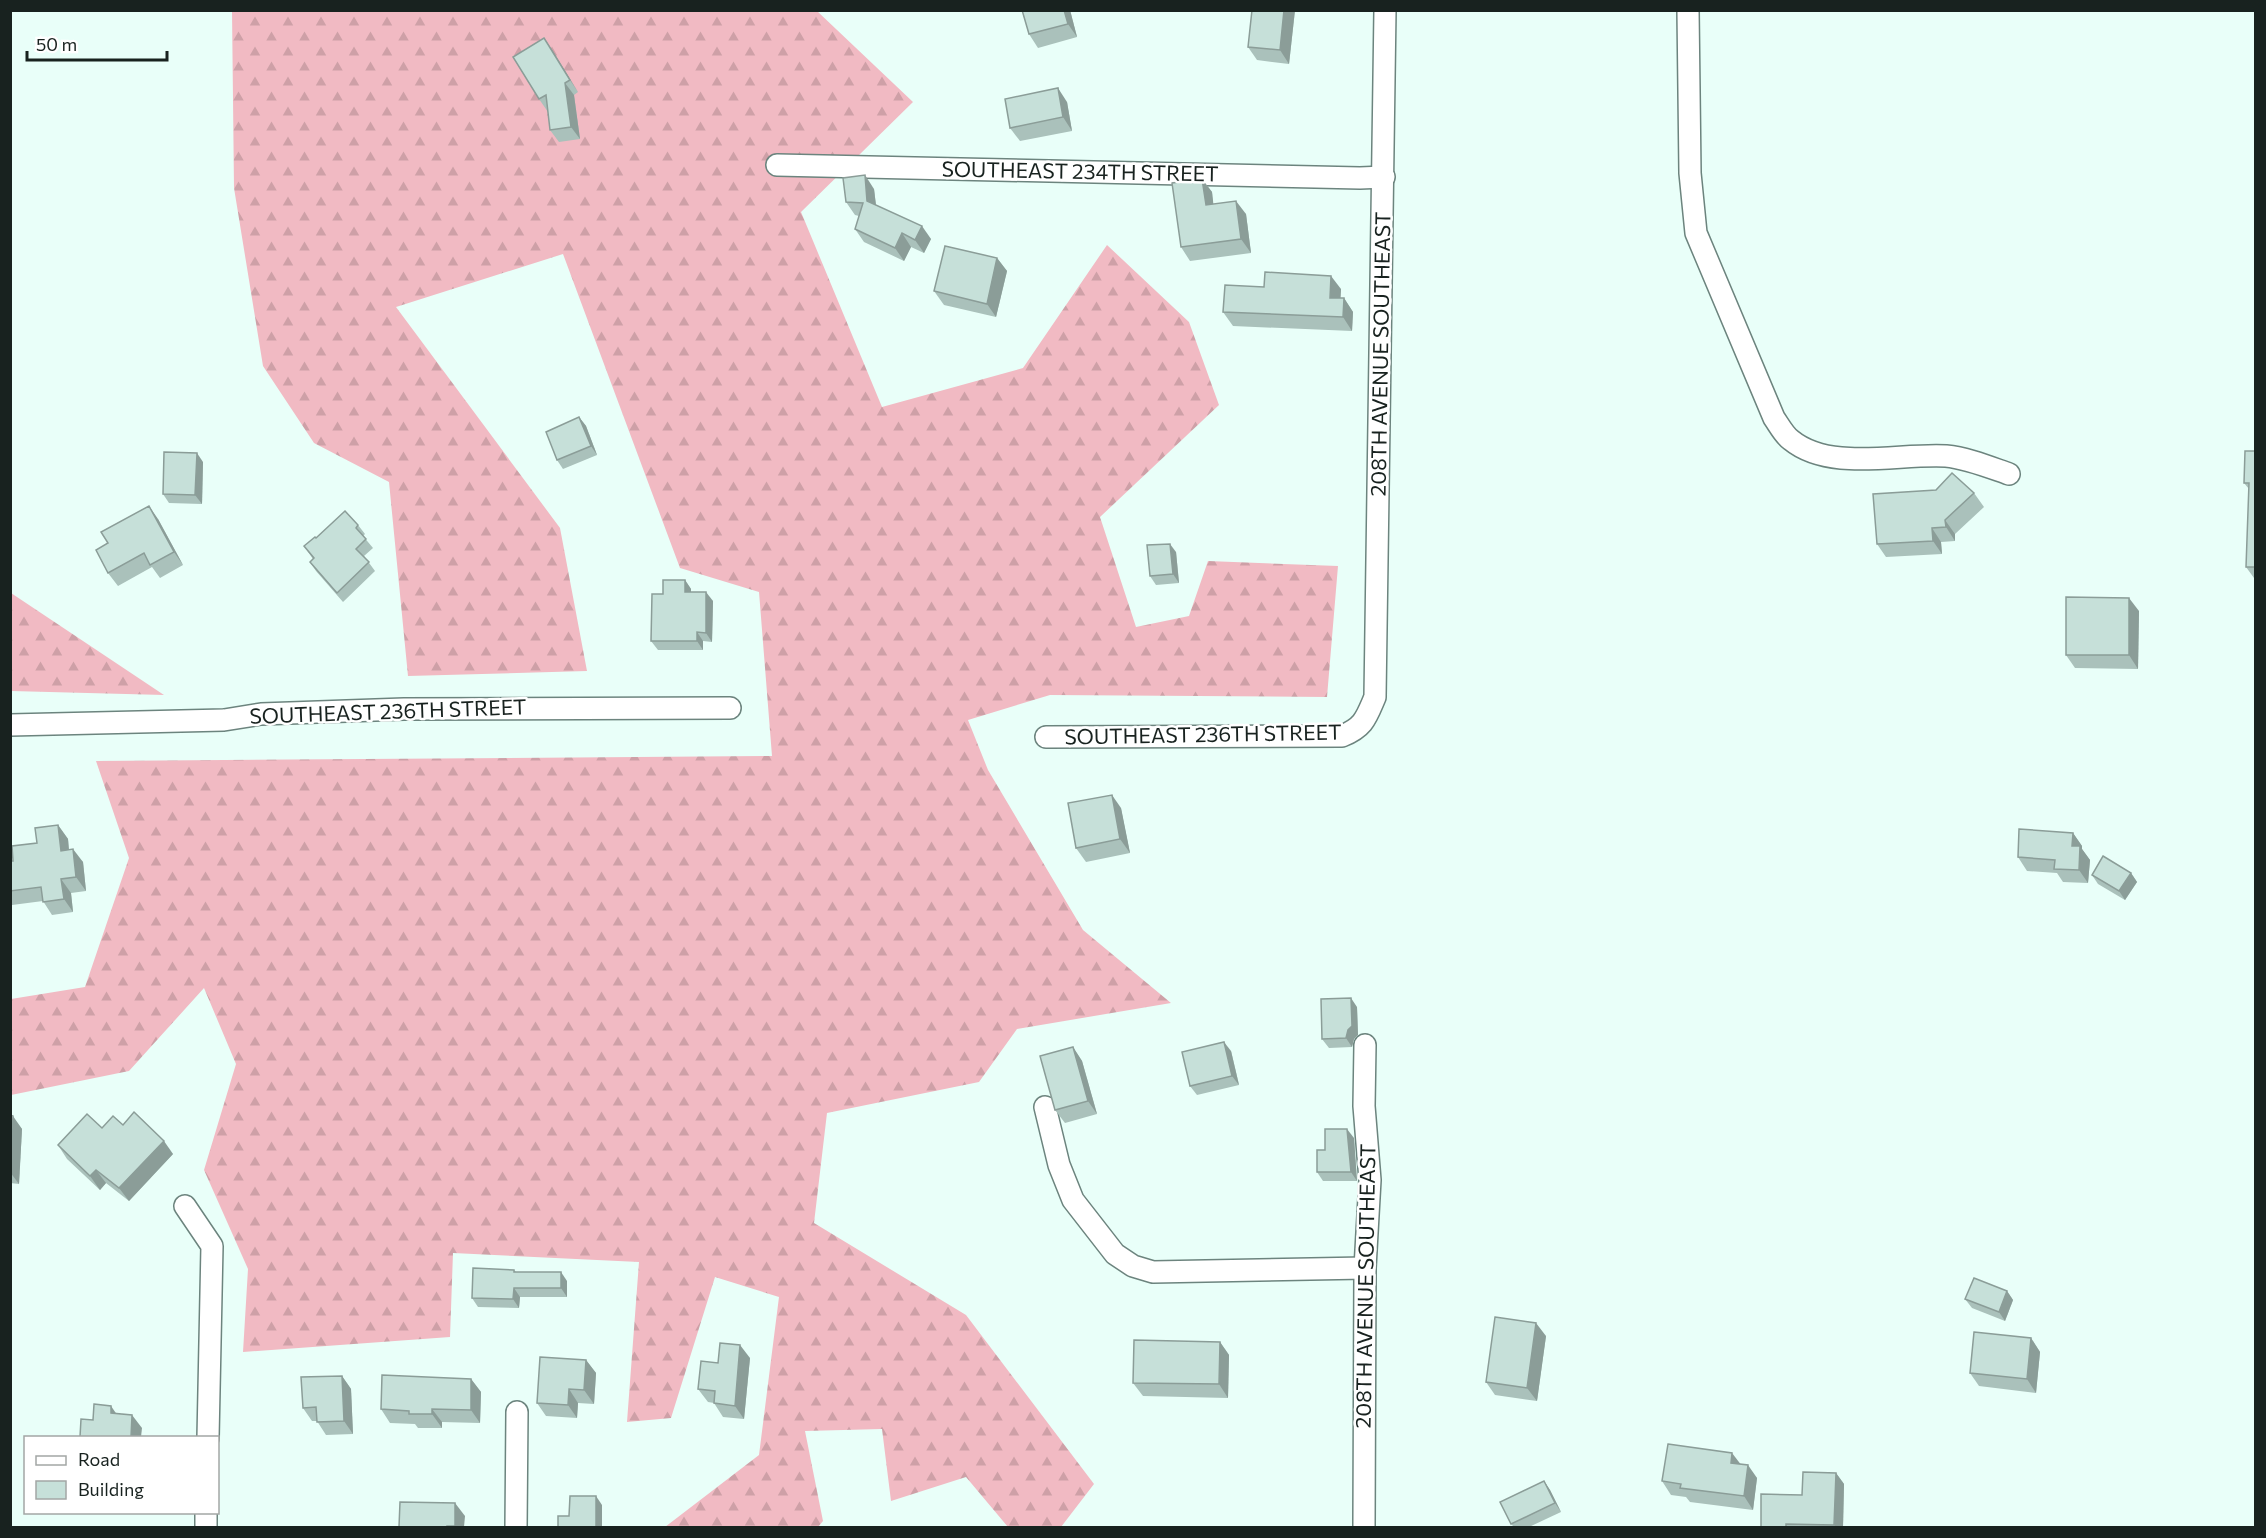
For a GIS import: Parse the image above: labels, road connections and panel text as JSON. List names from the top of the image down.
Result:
{
  "streets": {
    "street": ["SOUTHEAST 234TH STREET", "208TH AVENUE SOUTHEAST", "SOUTHEAST 236TH STREET"]
  },
  "crossings": [
    ["SOUTHEAST 234TH STREET", "208TH AVENUE SOUTHEAST"],
    ["208TH AVENUE SOUTHEAST", "SOUTHEAST 236TH STREET"]
  ],
  "legend": ["Road", "Building"],
  "scale_bar": "50 m"
}
